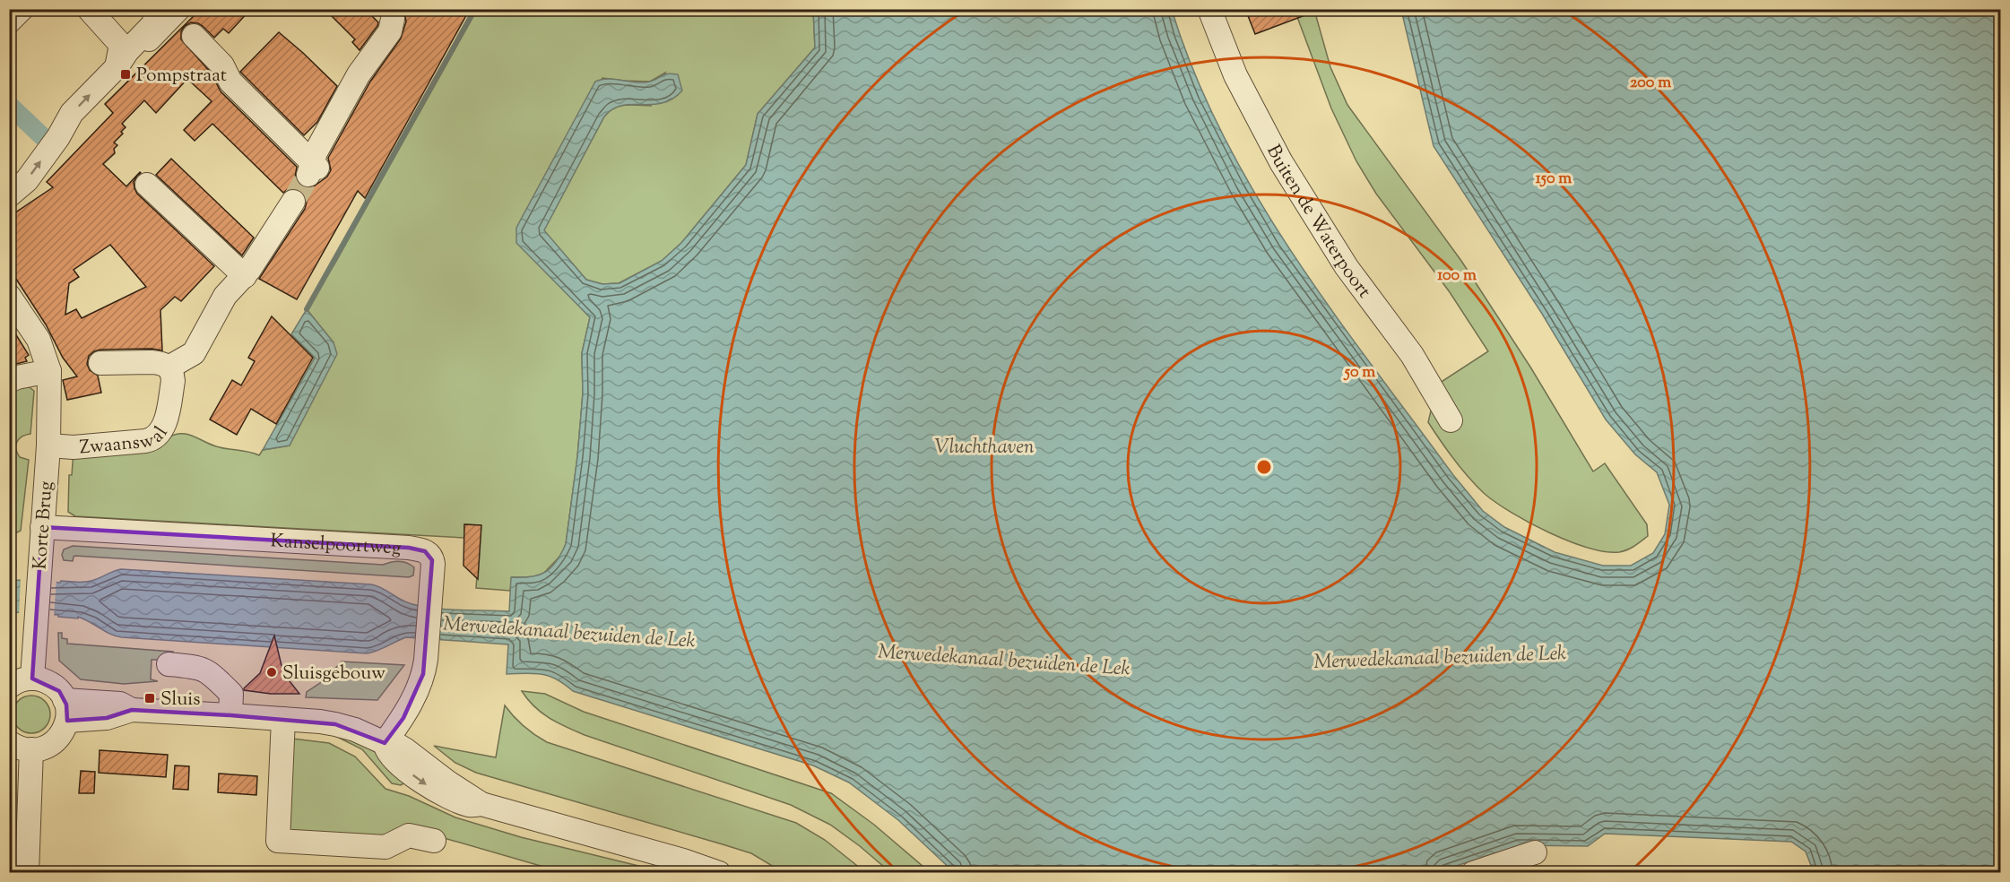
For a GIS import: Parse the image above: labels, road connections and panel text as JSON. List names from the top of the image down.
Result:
{
  "streets": {
    "street": [
      "Buiten de Waterpoort",
      "Zwaanswal",
      "Korte Brug",
      "Kanselpoortweg"
    ]
  },
  "crossings": [
    ["Zwaanswal", "Korte Brug"],
    ["Korte Brug", "Kanselpoortweg"]
  ],
  "water": ["Vluchthaven", "Merwedekanaal bezuiden de Lek"],
  "places": {
    "transit": ["Pompstraat", "Sluis"],
    "other": ["Sluisgebouw"]
  },
  "rings": [
    "200 m",
    "150 m",
    "100 m",
    "50 m"
  ]
}
